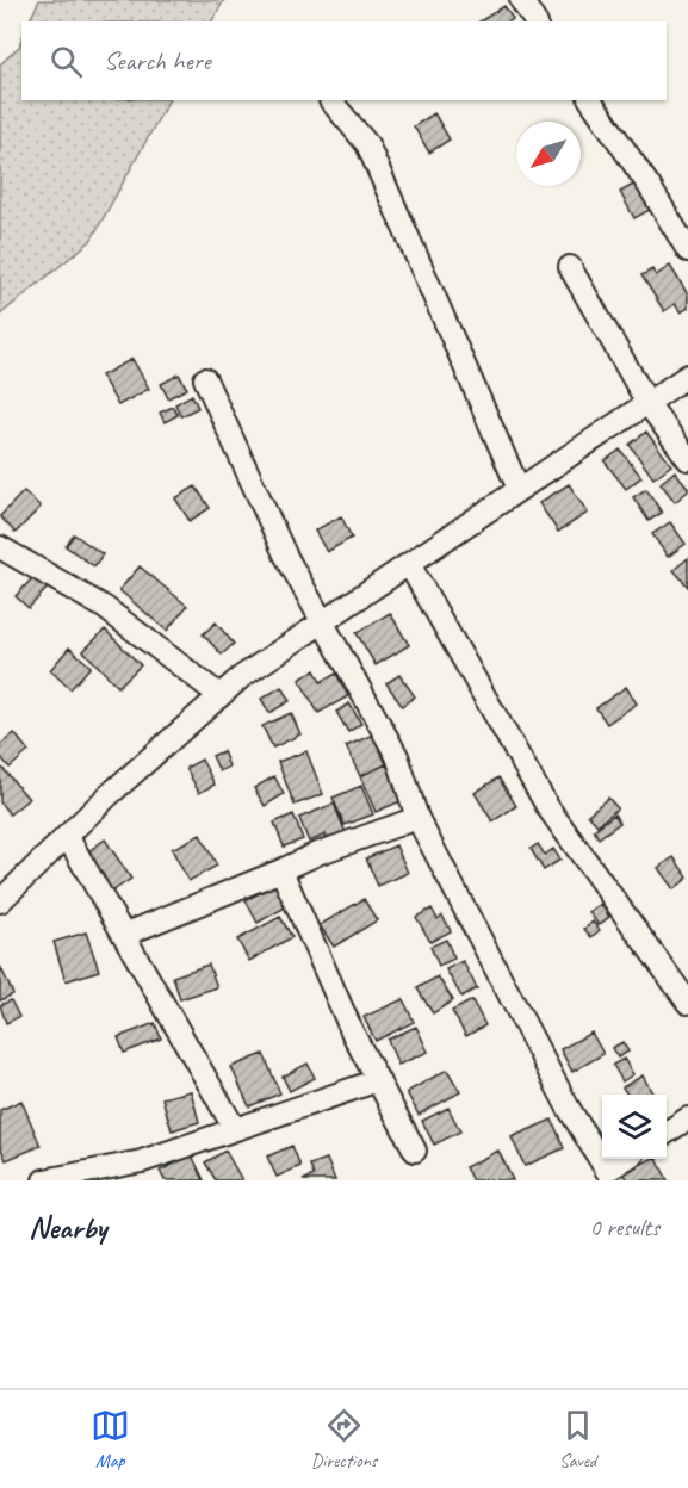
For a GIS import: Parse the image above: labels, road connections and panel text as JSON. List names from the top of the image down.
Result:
{
  "north": "bottom left",
  "page": {
    "search": "Search here",
    "heading": ["Nearby", "0 results"],
    "nav": ["Map", "Directions", "Saved"]
  }
}
